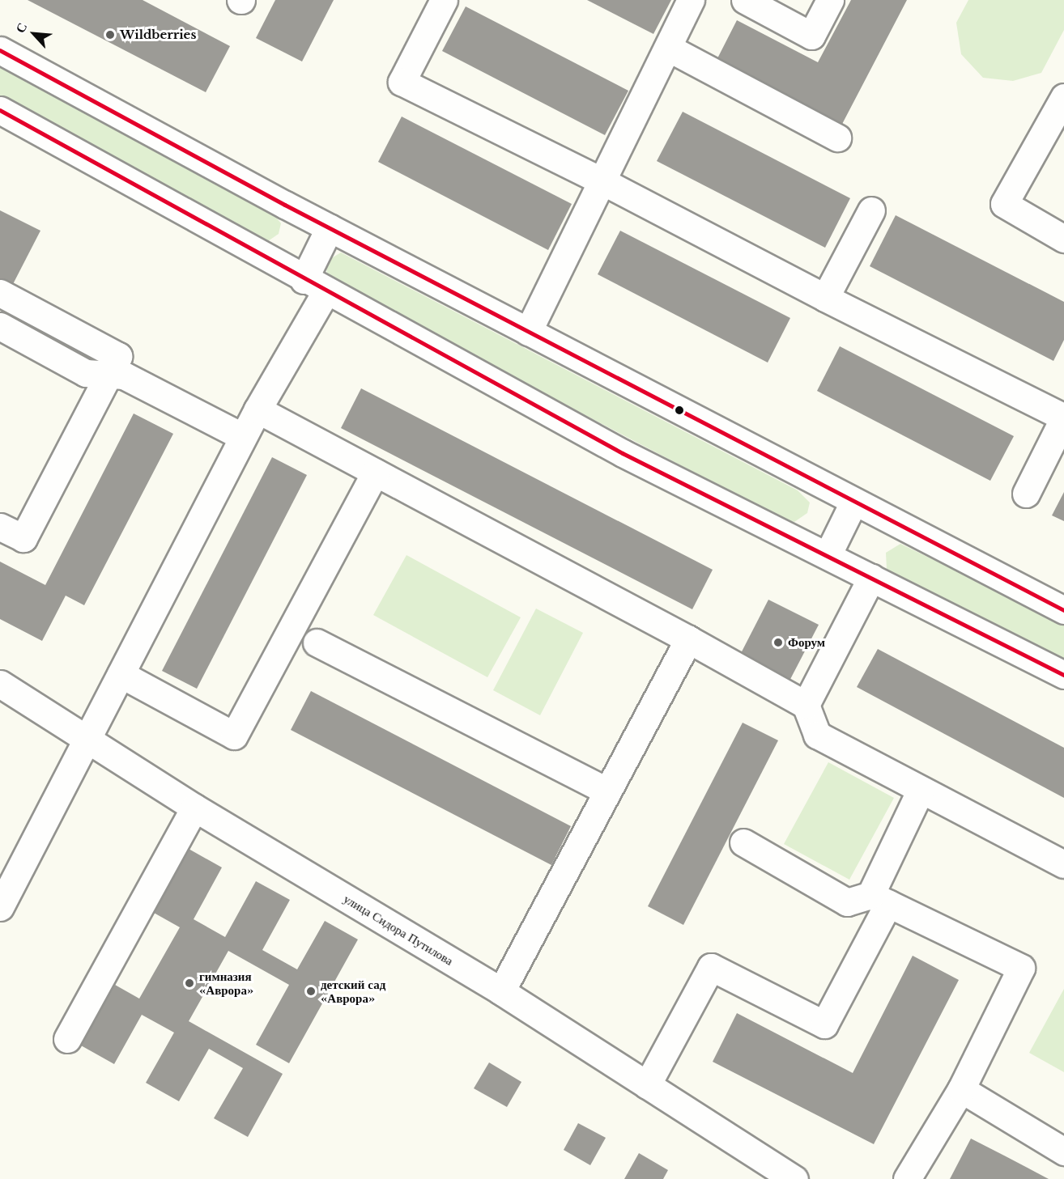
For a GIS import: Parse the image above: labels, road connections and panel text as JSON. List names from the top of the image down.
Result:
{
  "streets": {
    "street": ["улица Сидора Путилова"]
  },
  "places": [
    "Wildberries",
    "Форум",
    "гимназия «Аврора»",
    "детский сад «Аврора»"
  ],
  "north": "top left"
}
